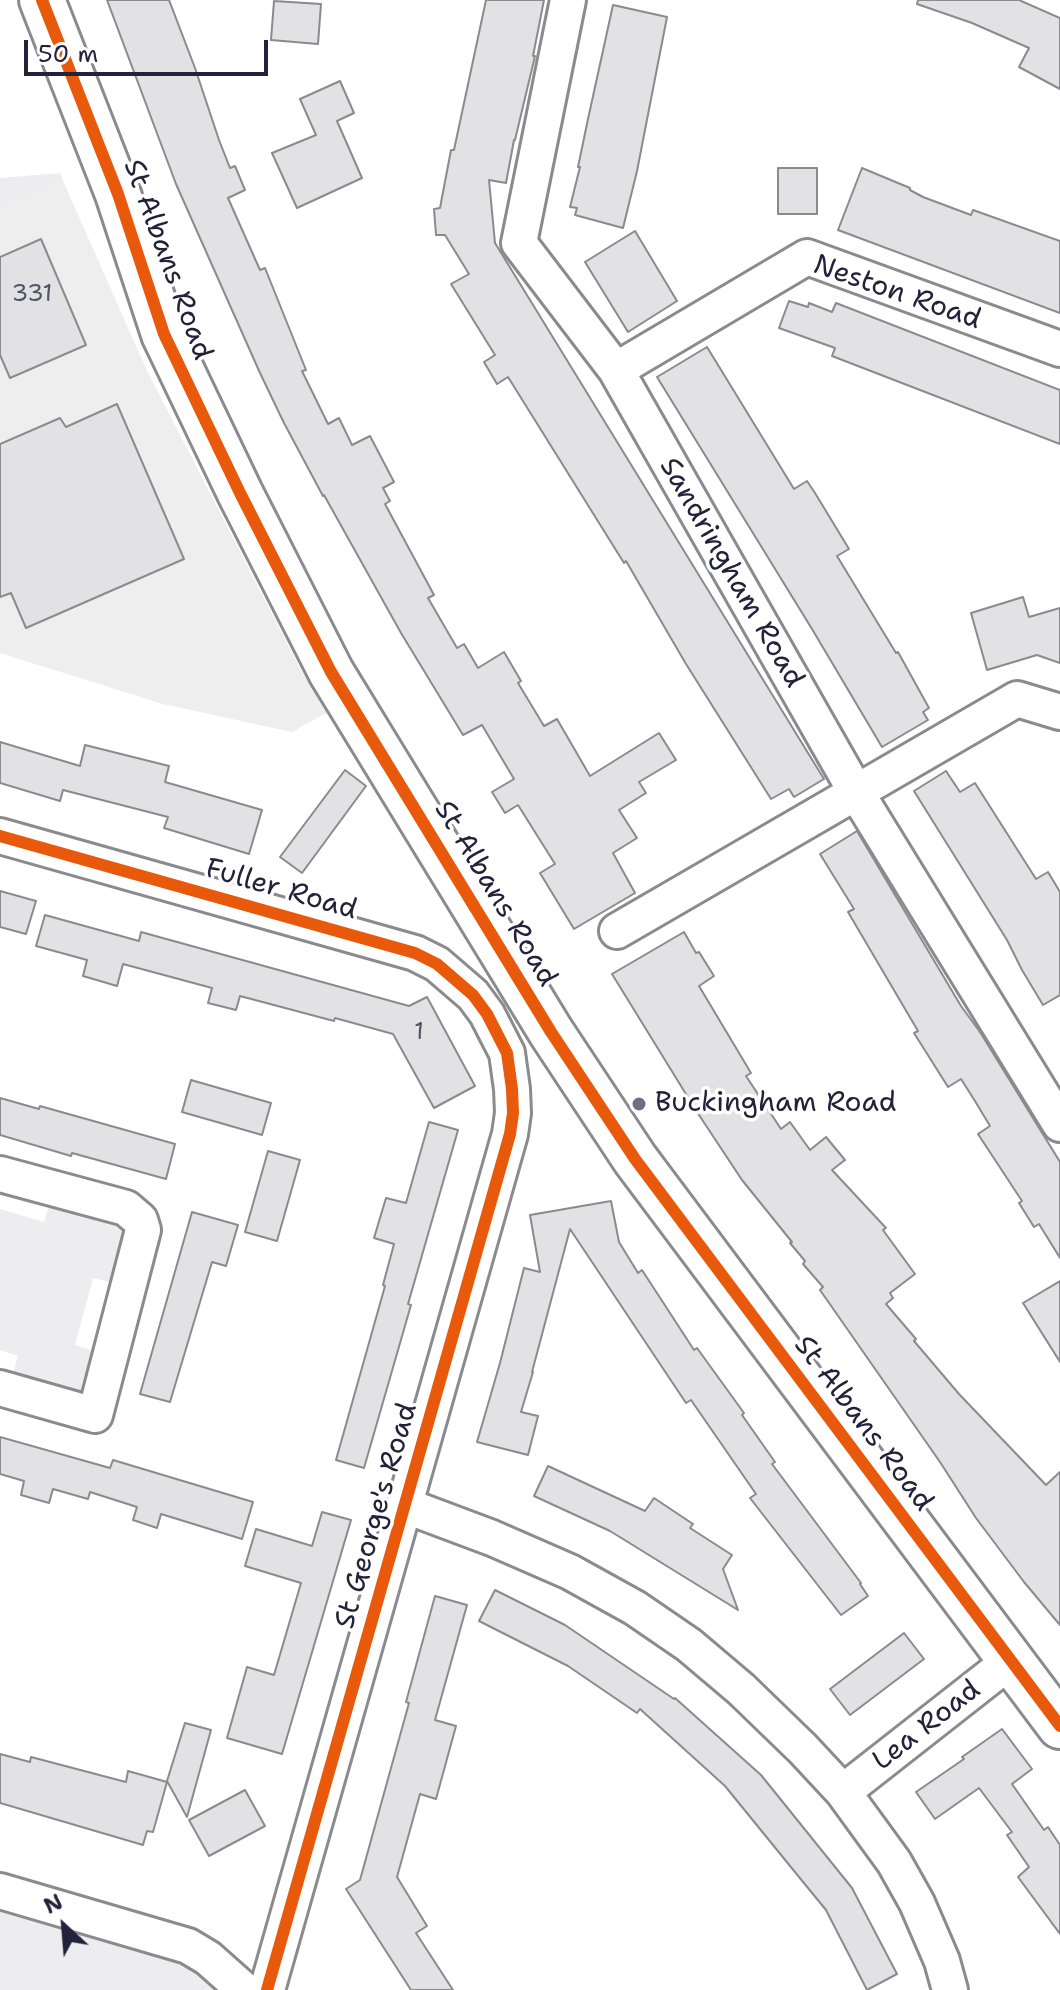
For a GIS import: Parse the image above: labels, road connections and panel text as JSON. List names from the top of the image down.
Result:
{
  "streets": {
    "main road": ["St Albans Road"],
    "street": [
      "Neston Road",
      "Sandringham Road",
      "Fuller Road",
      "St George's Road",
      "Lea Road"
    ]
  },
  "crossings": [
    ["St Albans Road", "Lea Road"],
    ["Neston Road", "Sandringham Road"],
    ["Fuller Road", "St George's Road"]
  ],
  "places": ["Buckingham Road"],
  "house_numbers": ["331", "1"],
  "scale_bar": "50 m",
  "north": "top left"
}
